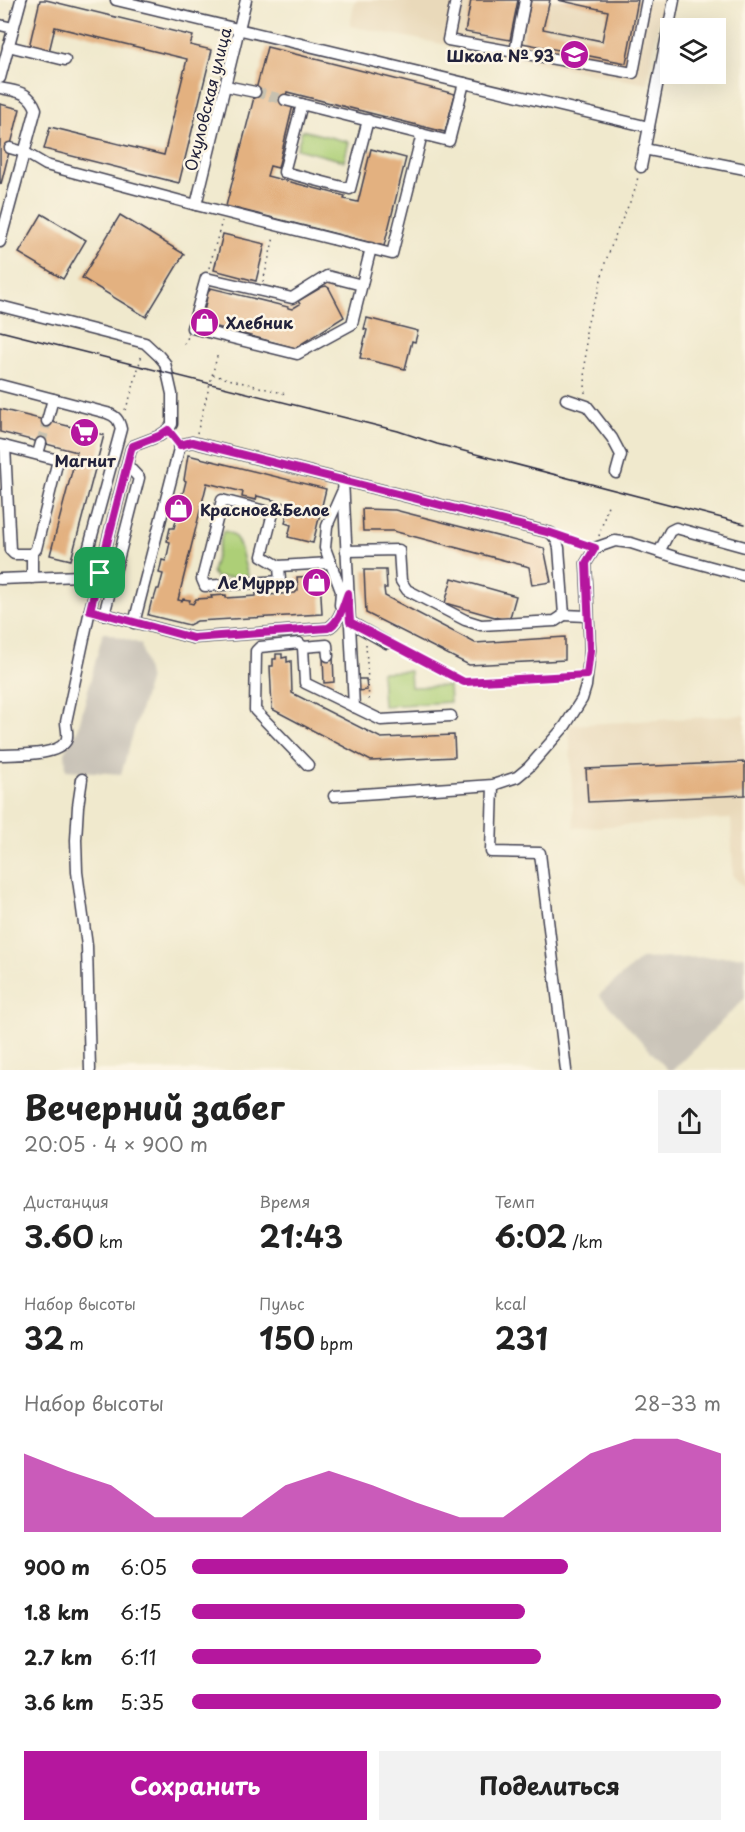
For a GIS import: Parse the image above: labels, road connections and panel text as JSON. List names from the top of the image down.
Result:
{
  "streets": {
    "street": ["Окуловская улица"]
  },
  "places": {
    "school or university": ["Школа № 93"],
    "shop": ["Хлебник", "Красное&Белое", "Ле'Муррр"],
    "supermarket": ["Магнит"]
  },
  "page": {
    "heading": ["Вечерний забег", "20:05 · 4 × 900 m"],
    "stats": [
      ["Дистанция", "3.60 km"],
      ["Время", "21:43"],
      ["Темп", "6:02 /km"],
      ["Набор высоты", "32 m"],
      ["Пульс", "150 bpm"],
      ["kcal", "231"]
    ],
    "chart": ["Набор высоты", "28–33 m"],
    "list": [
      {
        "name": "900 m",
        "note": "6:05"
      },
      {
        "name": "1.8 km",
        "note": "6:15"
      },
      {
        "name": "2.7 km",
        "note": "6:11"
      },
      {
        "name": "3.6 km",
        "note": "5:35"
      }
    ],
    "buttons": ["Сохранить", "Поделиться"]
  }
}
